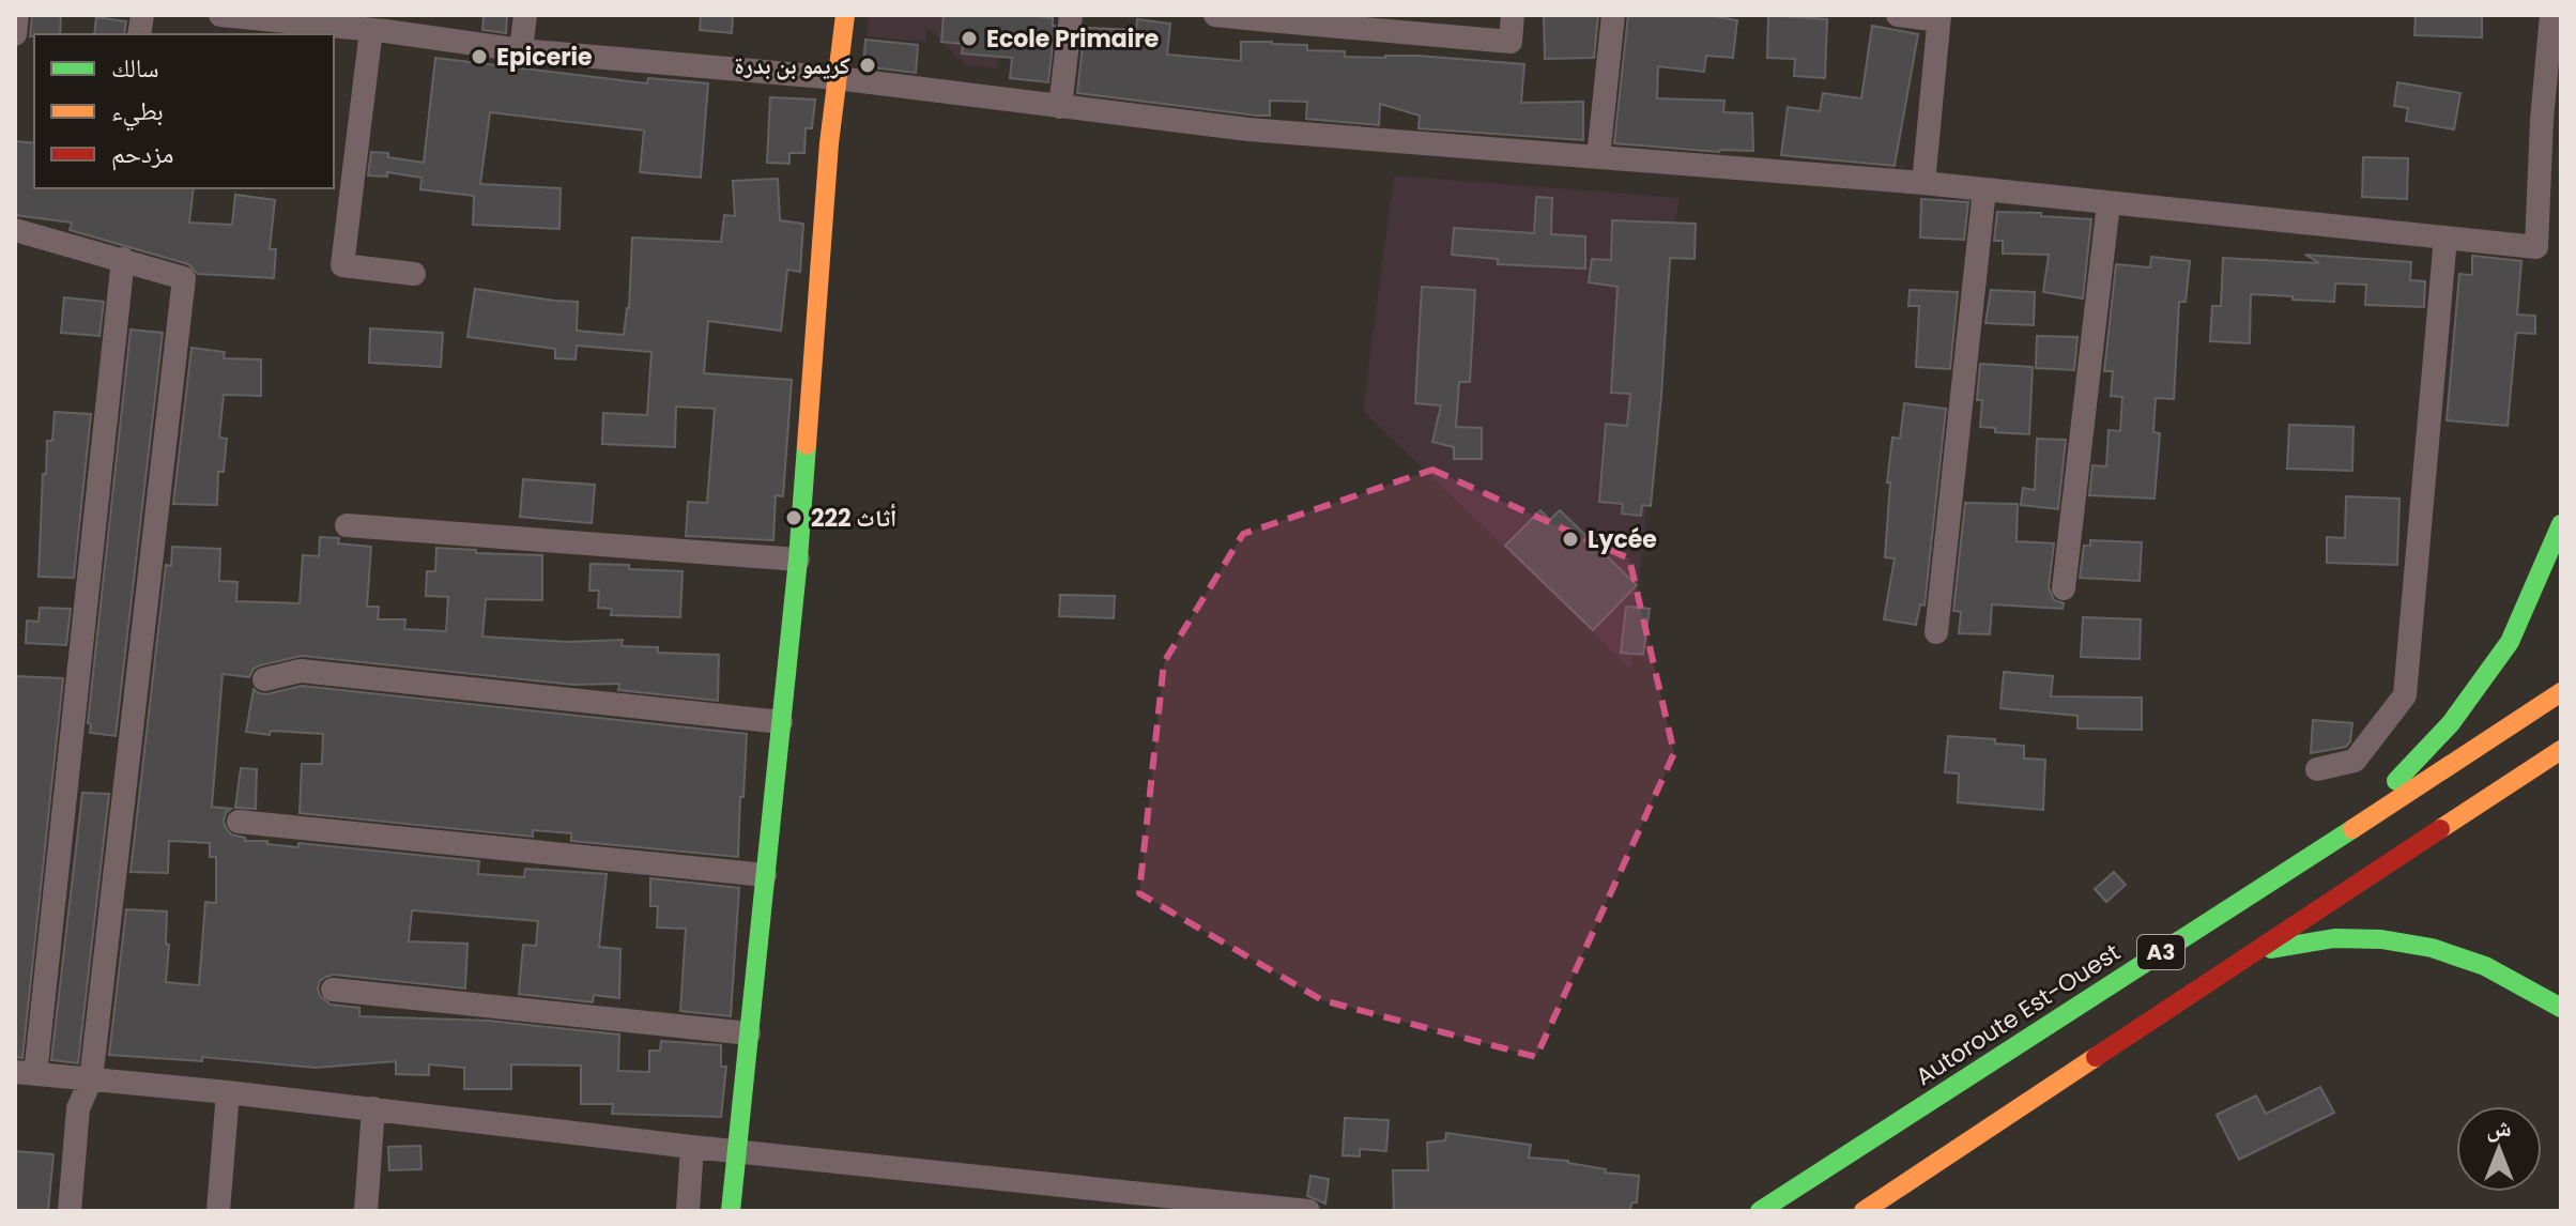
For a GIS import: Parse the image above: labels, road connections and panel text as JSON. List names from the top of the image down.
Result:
{
  "streets": {
    "main road": ["A3", "Autoroute Est-Ouest"]
  },
  "places": [
    "Ecole Primaire",
    "Epicerie",
    "كريمو بن بدرة",
    "أثاث 222",
    "Lycée"
  ],
  "legend": ["سالك", "بطيء", "مزدحم"],
  "north": "top"
}
